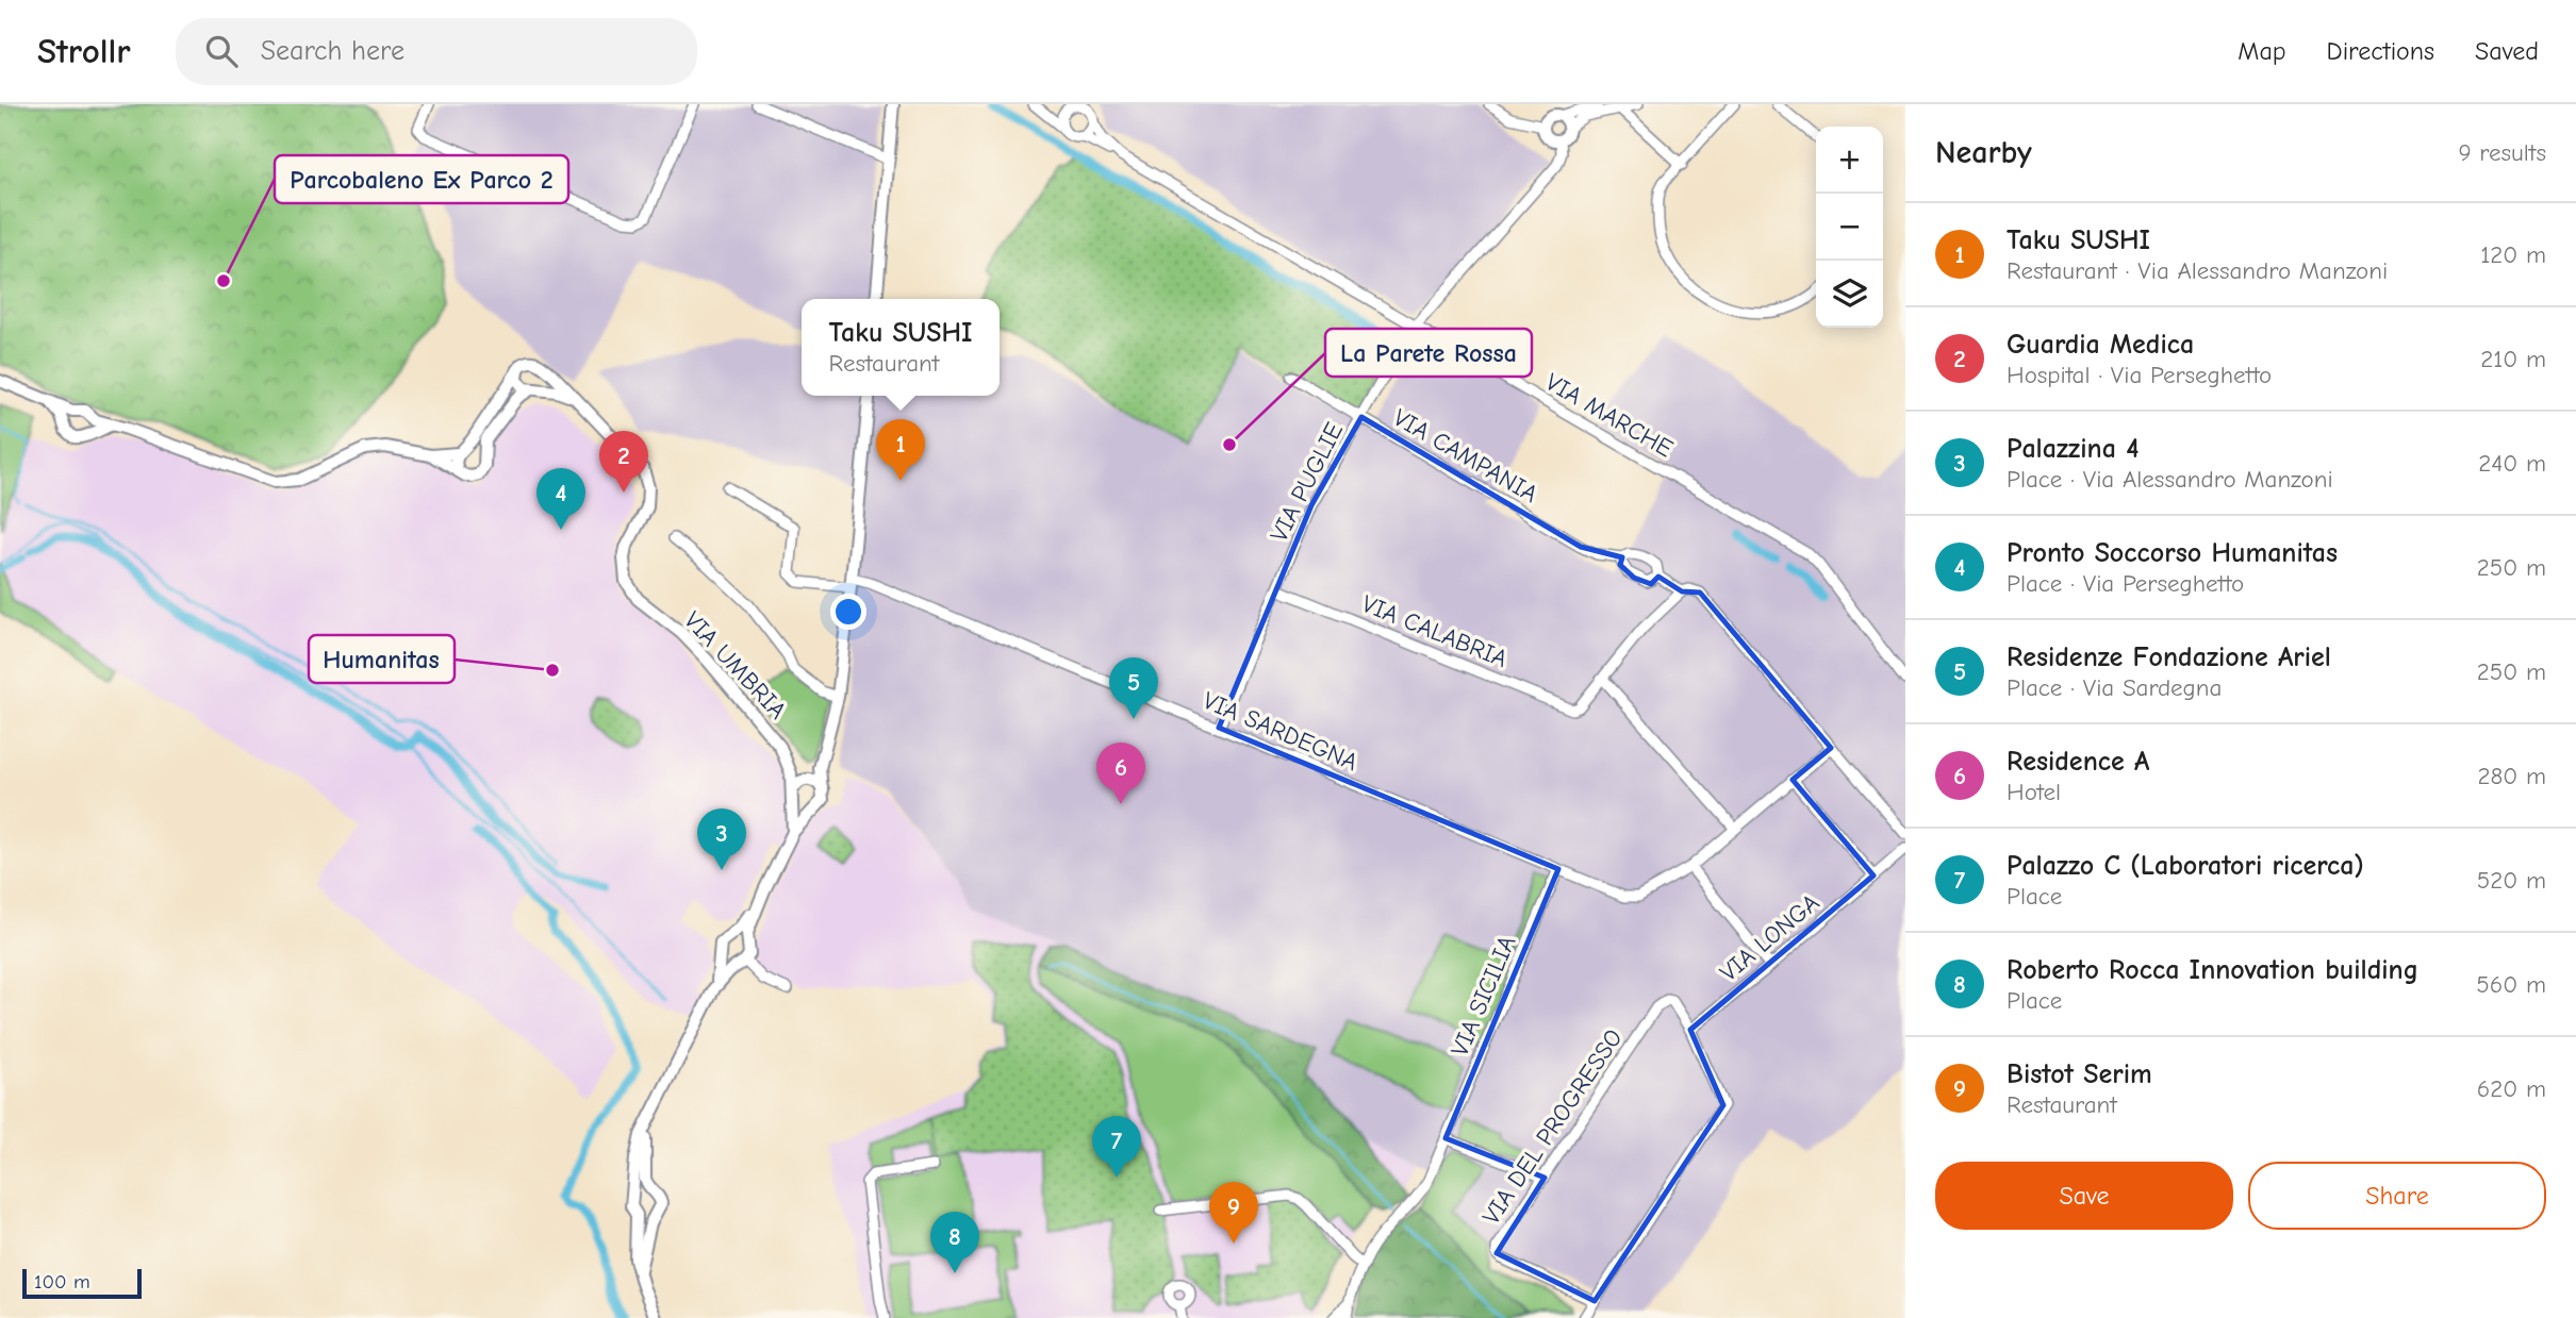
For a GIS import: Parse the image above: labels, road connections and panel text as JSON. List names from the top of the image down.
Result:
{
  "streets": {
    "street": [
      "VIA MARCHE",
      "VIA CAMPANIA",
      "VIA PUGLIE",
      "VIA CALABRIA",
      "VIA UMBRIA",
      "VIA SARDEGNA",
      "VIA LONGA",
      "VIA SICILIA",
      "VIA DEL PROGRESSO"
    ]
  },
  "crossings": [
    ["VIA MARCHE", "VIA PUGLIE"],
    ["VIA CAMPANIA", "VIA PUGLIE"],
    ["VIA CAMPANIA", "VIA SARDEGNA"],
    ["VIA PUGLIE", "VIA CALABRIA"],
    ["VIA PUGLIE", "VIA SARDEGNA"],
    ["VIA SARDEGNA", "VIA SICILIA"],
    ["VIA LONGA", "VIA DEL PROGRESSO"]
  ],
  "places": ["Parcobaleno Ex Parco 2", "La Parete Rossa", "Humanitas"],
  "scale_bar": "100 m",
  "page": {
    "header": "Strollr",
    "search": "Search here",
    "nav": ["Map", "Directions", "Saved"],
    "heading": ["Nearby", "9 results"],
    "map_buttons": ["+", "−"],
    "list": [
      {
        "mark": "1",
        "name": "Taku SUSHI",
        "note": "Restaurant · Via Alessandro Manzoni",
        "value": "120 m"
      },
      {
        "mark": "2",
        "name": "Guardia Medica",
        "note": "Hospital · Via Perseghetto",
        "value": "210 m"
      },
      {
        "mark": "3",
        "name": "Palazzina 4",
        "note": "Place · Via Alessandro Manzoni",
        "value": "240 m"
      },
      {
        "mark": "4",
        "name": "Pronto Soccorso Humanitas",
        "note": "Place · Via Perseghetto",
        "value": "250 m"
      },
      {
        "mark": "5",
        "name": "Residenze Fondazione Ariel",
        "note": "Place · Via Sardegna",
        "value": "250 m"
      },
      {
        "mark": "6",
        "name": "Residence A",
        "note": "Hotel",
        "value": "280 m"
      },
      {
        "mark": "7",
        "name": "Palazzo C (Laboratori ricerca)",
        "note": "Place",
        "value": "520 m"
      },
      {
        "mark": "8",
        "name": "Roberto Rocca Innovation building",
        "note": "Place",
        "value": "560 m"
      },
      {
        "mark": "9",
        "name": "Bistot Serim",
        "note": "Restaurant",
        "value": "620 m"
      }
    ],
    "popup": ["Taku SUSHI", "Restaurant"],
    "pins": [
      "1",
      "2",
      "4",
      "5",
      "6",
      "3",
      "7",
      "9",
      "8"
    ],
    "buttons": ["Save", "Share"],
    "scale": "100 m"
  }
}
